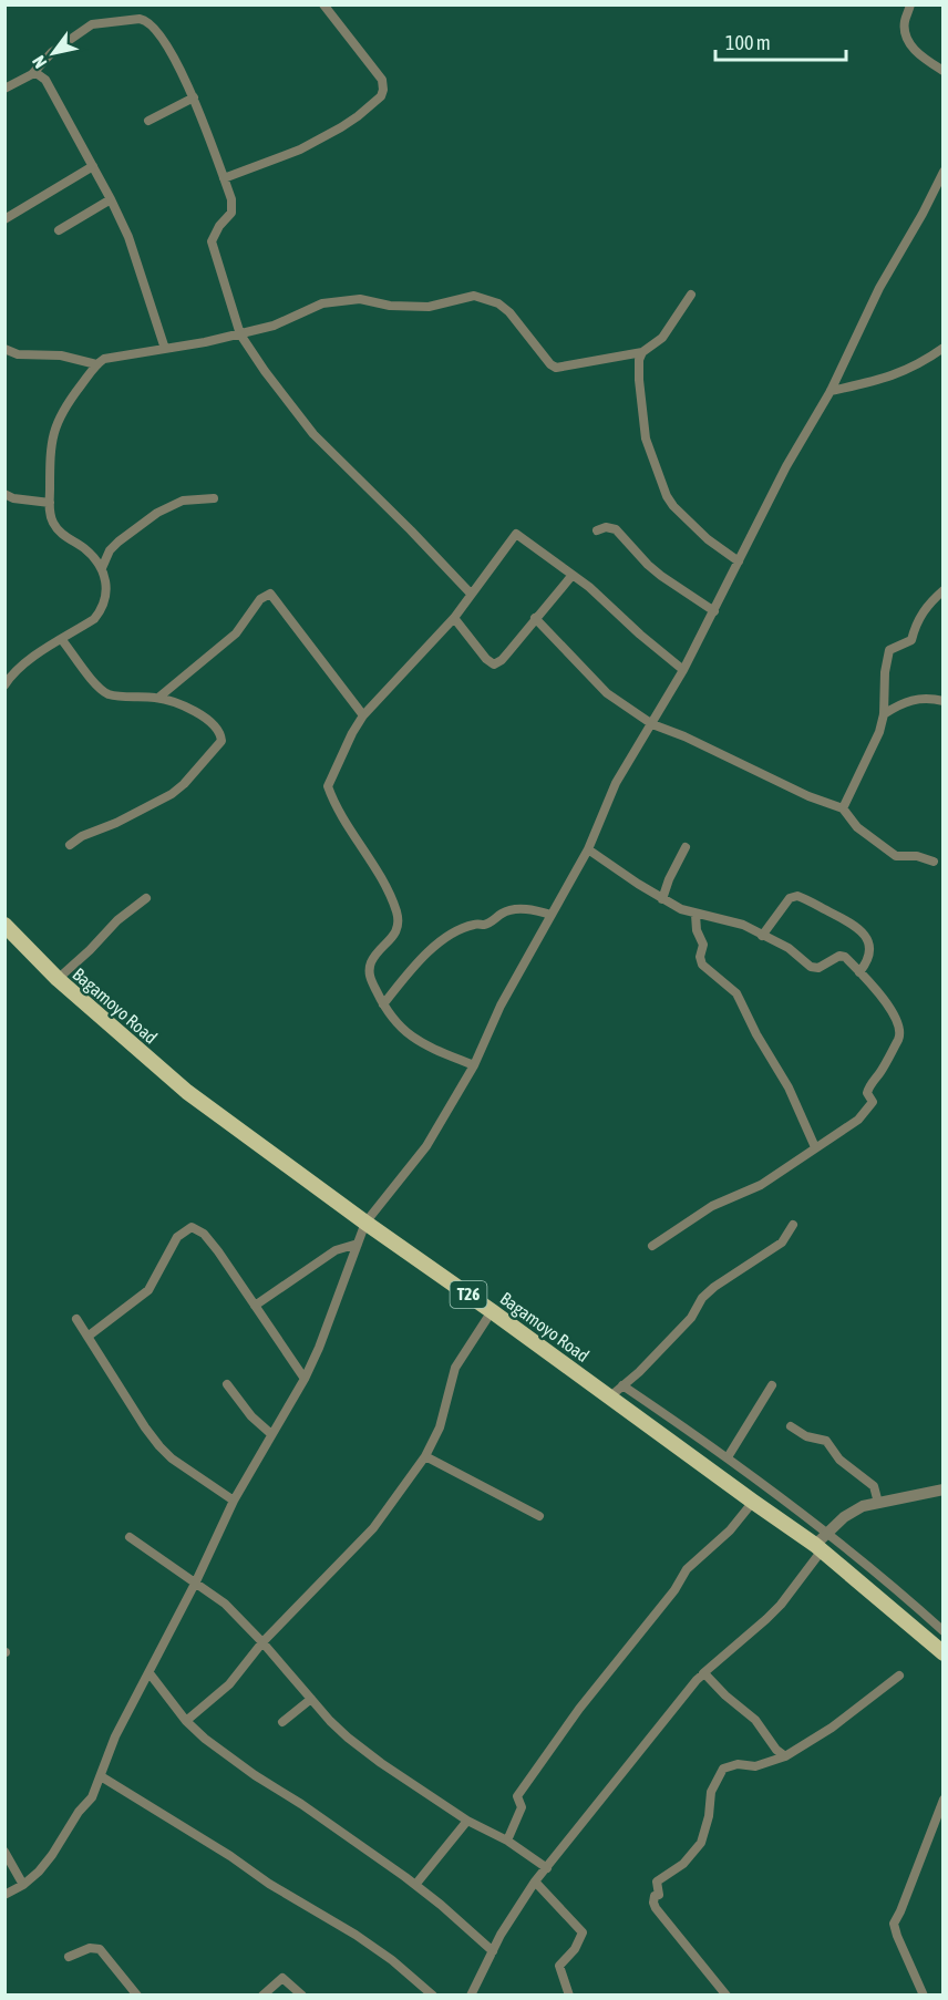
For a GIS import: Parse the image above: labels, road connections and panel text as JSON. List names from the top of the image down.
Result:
{
  "streets": {
    "highway": ["Bagamoyo Road", "T26"]
  },
  "scale_bar": "100 m",
  "north": "bottom left"
}
